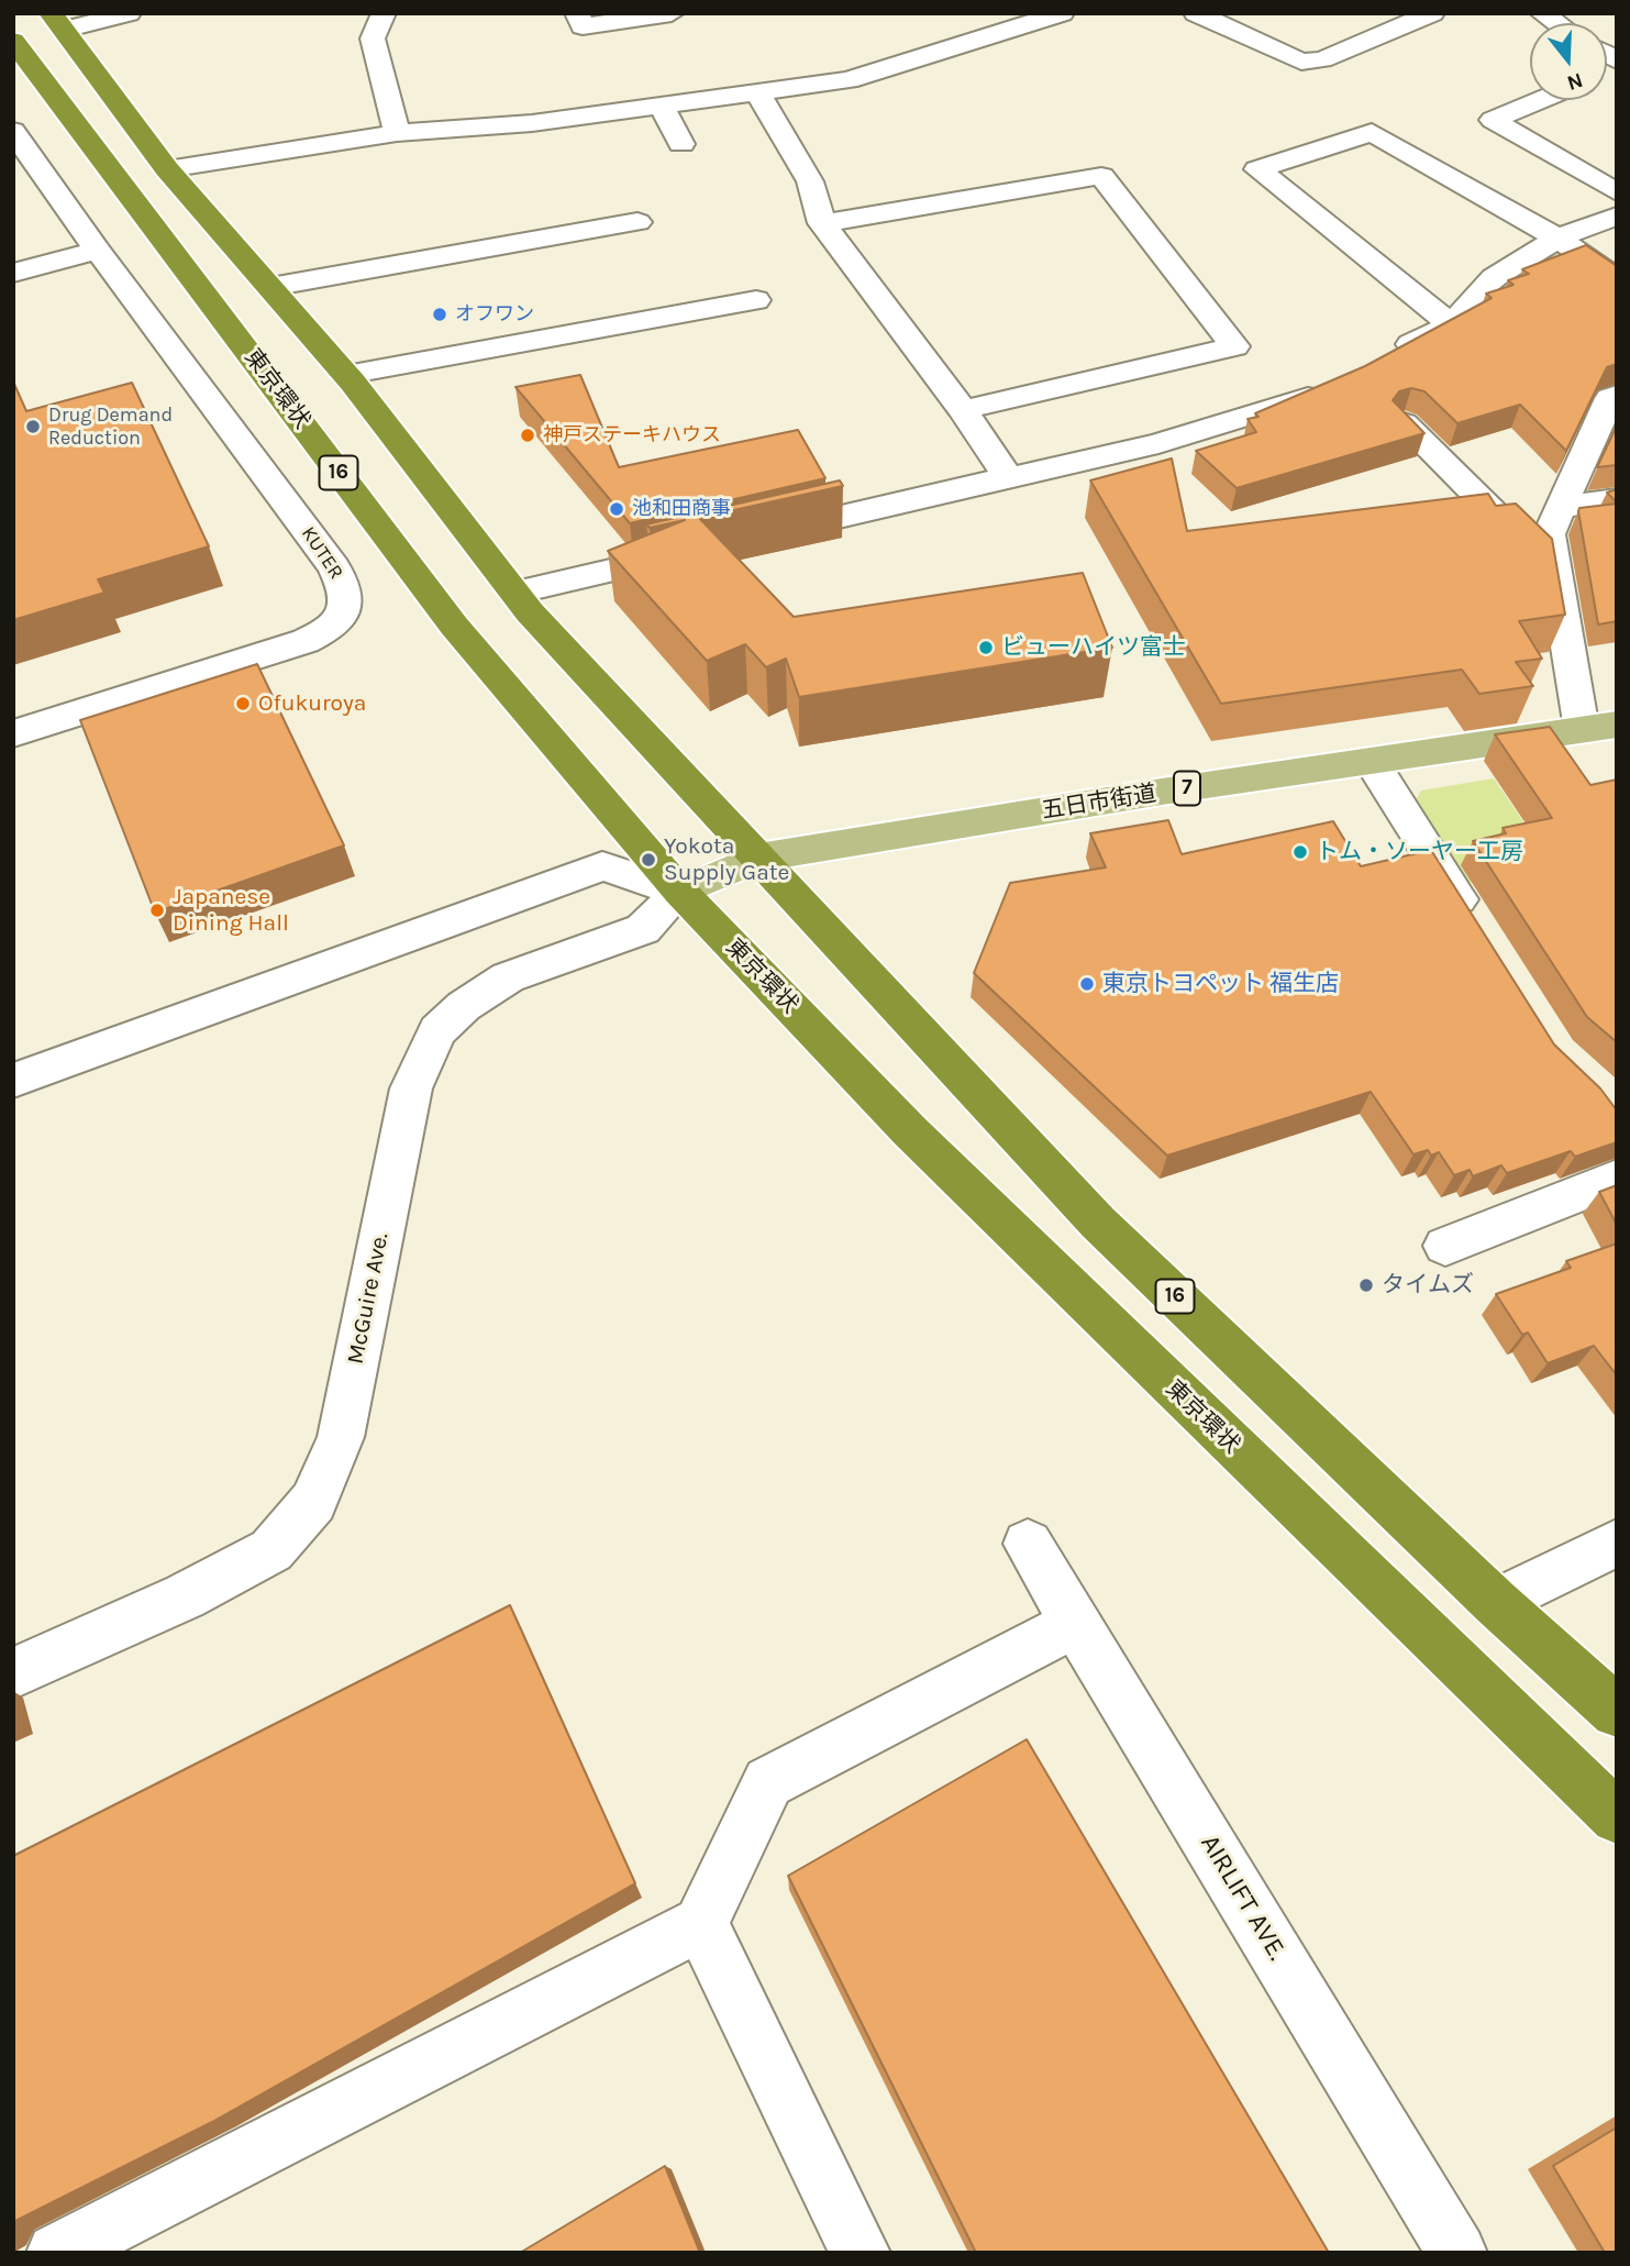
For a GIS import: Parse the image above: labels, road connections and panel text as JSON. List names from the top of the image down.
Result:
{
  "streets": {
    "highway": ["東京環状", "16"],
    "main road": ["7", "五日市街道"],
    "street": ["KUTER", "McGuire Ave.", "AIRLIFT AVE."]
  },
  "crossings": [
    ["東京環状", "五日市街道"],
    ["東京環状", "McGuire Ave."],
    ["16", "五日市街道"],
    ["五日市街道", "McGuire Ave."]
  ],
  "places": [
    "オフワン",
    "Drug Demand Reduction",
    "神戸ステーキハウス",
    "池和田商事",
    "ビューハイツ富士",
    "Ofukuroya",
    "トム・ソーヤー工房",
    "Yokota Supply Gate",
    "Japanese Dining Hall",
    "東京トヨペット 福生店",
    "タイムズ"
  ],
  "north": "bottom"
}
